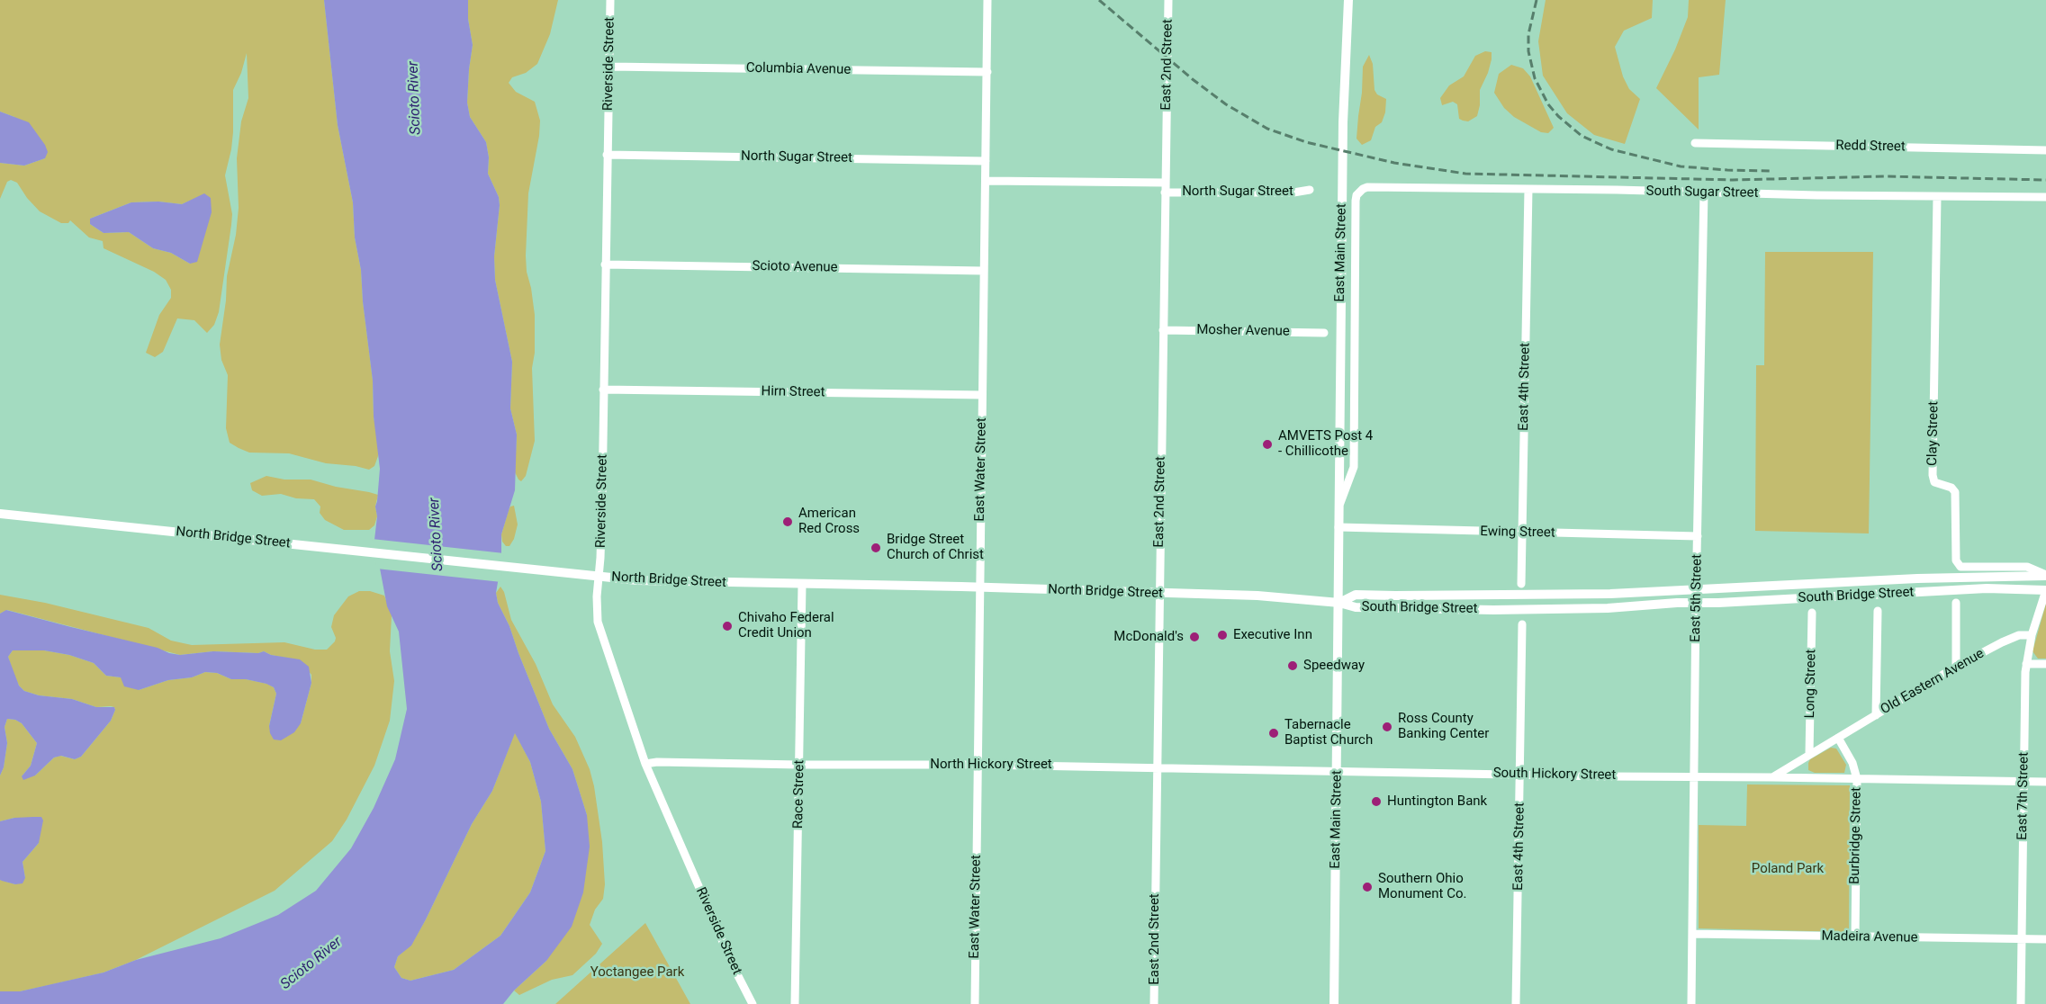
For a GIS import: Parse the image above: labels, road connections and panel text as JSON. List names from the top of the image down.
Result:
{
  "streets": {
    "main road": ["East Main Street", "North Bridge Street", "South Bridge Street"],
    "street": [
      "Riverside Street",
      "East 2nd Street",
      "Columbia Avenue",
      "Redd Street",
      "North Sugar Street",
      "South Sugar Street",
      "Scioto Avenue",
      "Mosher Avenue",
      "East 4th Street",
      "Hirn Street",
      "Clay Street",
      "East Water Street",
      "Ewing Street",
      "East 5th Street",
      "Old Eastern Avenue",
      "Long Street",
      "North Hickory Street",
      "South Hickory Street",
      "Race Street",
      "East 7th Street",
      "Burbridge Street",
      "Madeira Avenue"
    ]
  },
  "crossings": [
    ["Riverside Street", "Columbia Avenue"],
    ["Riverside Street", "North Sugar Street"],
    ["Riverside Street", "Scioto Avenue"],
    ["Riverside Street", "Hirn Street"],
    ["Riverside Street", "North Bridge Street"],
    ["Riverside Street", "North Hickory Street"],
    ["East 2nd Street", "North Sugar Street"],
    ["East 2nd Street", "Mosher Avenue"],
    ["East 2nd Street", "North Bridge Street"],
    ["East 2nd Street", "North Hickory Street"],
    ["Columbia Avenue", "East Water Street"],
    ["North Sugar Street", "East Water Street"],
    ["South Sugar Street", "East Main Street"],
    ["South Sugar Street", "East 4th Street"],
    ["South Sugar Street", "Clay Street"],
    ["South Sugar Street", "East 5th Street"],
    ["East Main Street", "Ewing Street"],
    ["East Main Street", "North Bridge Street"],
    ["East Main Street", "South Bridge Street"],
    ["East Main Street", "North Hickory Street"],
    ["East Main Street", "South Hickory Street"],
    ["Scioto Avenue", "East Water Street"],
    ["East 4th Street", "Ewing Street"],
    ["East 4th Street", "South Hickory Street"],
    ["Hirn Street", "East Water Street"],
    ["Clay Street", "South Bridge Street"],
    ["East Water Street", "North Bridge Street"],
    ["East Water Street", "North Hickory Street"],
    ["Ewing Street", "East 5th Street"],
    ["North Bridge Street", "South Bridge Street"],
    ["North Bridge Street", "Race Street"],
    ["South Bridge Street", "East 5th Street"],
    ["South Bridge Street", "East 7th Street"],
    ["East 5th Street", "South Hickory Street"],
    ["East 5th Street", "Madeira Avenue"],
    ["Old Eastern Avenue", "East 7th Street"],
    ["Old Eastern Avenue", "Burbridge Street"],
    ["North Hickory Street", "South Hickory Street"],
    ["North Hickory Street", "Race Street"],
    ["South Hickory Street", "East 7th Street"],
    ["South Hickory Street", "Burbridge Street"],
    ["East 7th Street", "Madeira Avenue"],
    ["Burbridge Street", "Madeira Avenue"]
  ],
  "water": ["Scioto River"],
  "parks": ["Poland Park", "Yoctangee Park"],
  "places": [
    "AMVETS Post 4 - Chillicothe",
    "American Red Cross",
    "Bridge Street Church of Christ",
    "Chivaho Federal Credit Union",
    "Executive Inn",
    "McDonald's",
    "Speedway",
    "Ross County Banking Center",
    "Tabernacle Baptist Church",
    "Huntington Bank",
    "Southern Ohio Monument Co."
  ]
}
